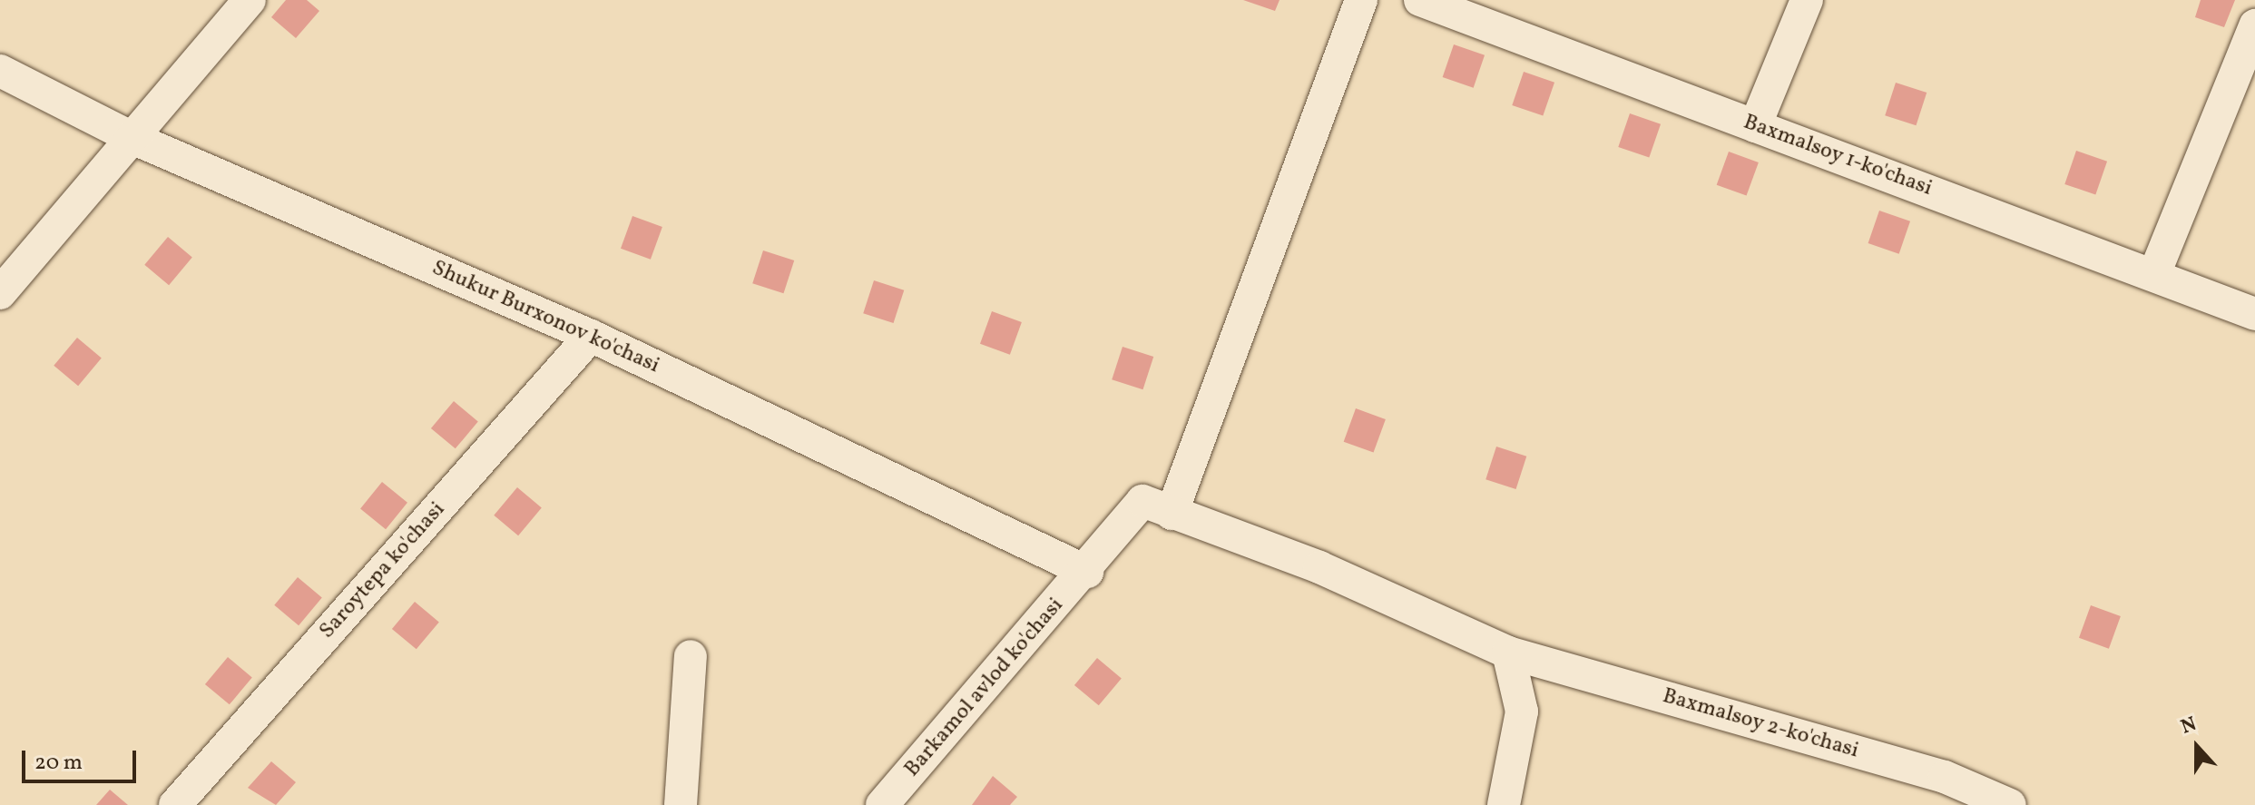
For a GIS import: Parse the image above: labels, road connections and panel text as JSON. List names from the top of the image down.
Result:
{
  "streets": {
    "street": [
      "Baxmalsoy 1-ko'chasi",
      "Shukur Burxonov ko'chasi",
      "Saroytepa ko'chasi",
      "Barkamol avlod ko'chasi",
      "Baxmalsoy 2-ko'chasi"
    ]
  },
  "crossings": [
    ["Shukur Burxonov ko'chasi", "Saroytepa ko'chasi"],
    ["Shukur Burxonov ko'chasi", "Barkamol avlod ko'chasi"],
    ["Shukur Burxonov ko'chasi", "Baxmalsoy 2-ko'chasi"],
    ["Barkamol avlod ko'chasi", "Baxmalsoy 2-ko'chasi"]
  ],
  "scale_bar": "20 m",
  "north": "top"
}
